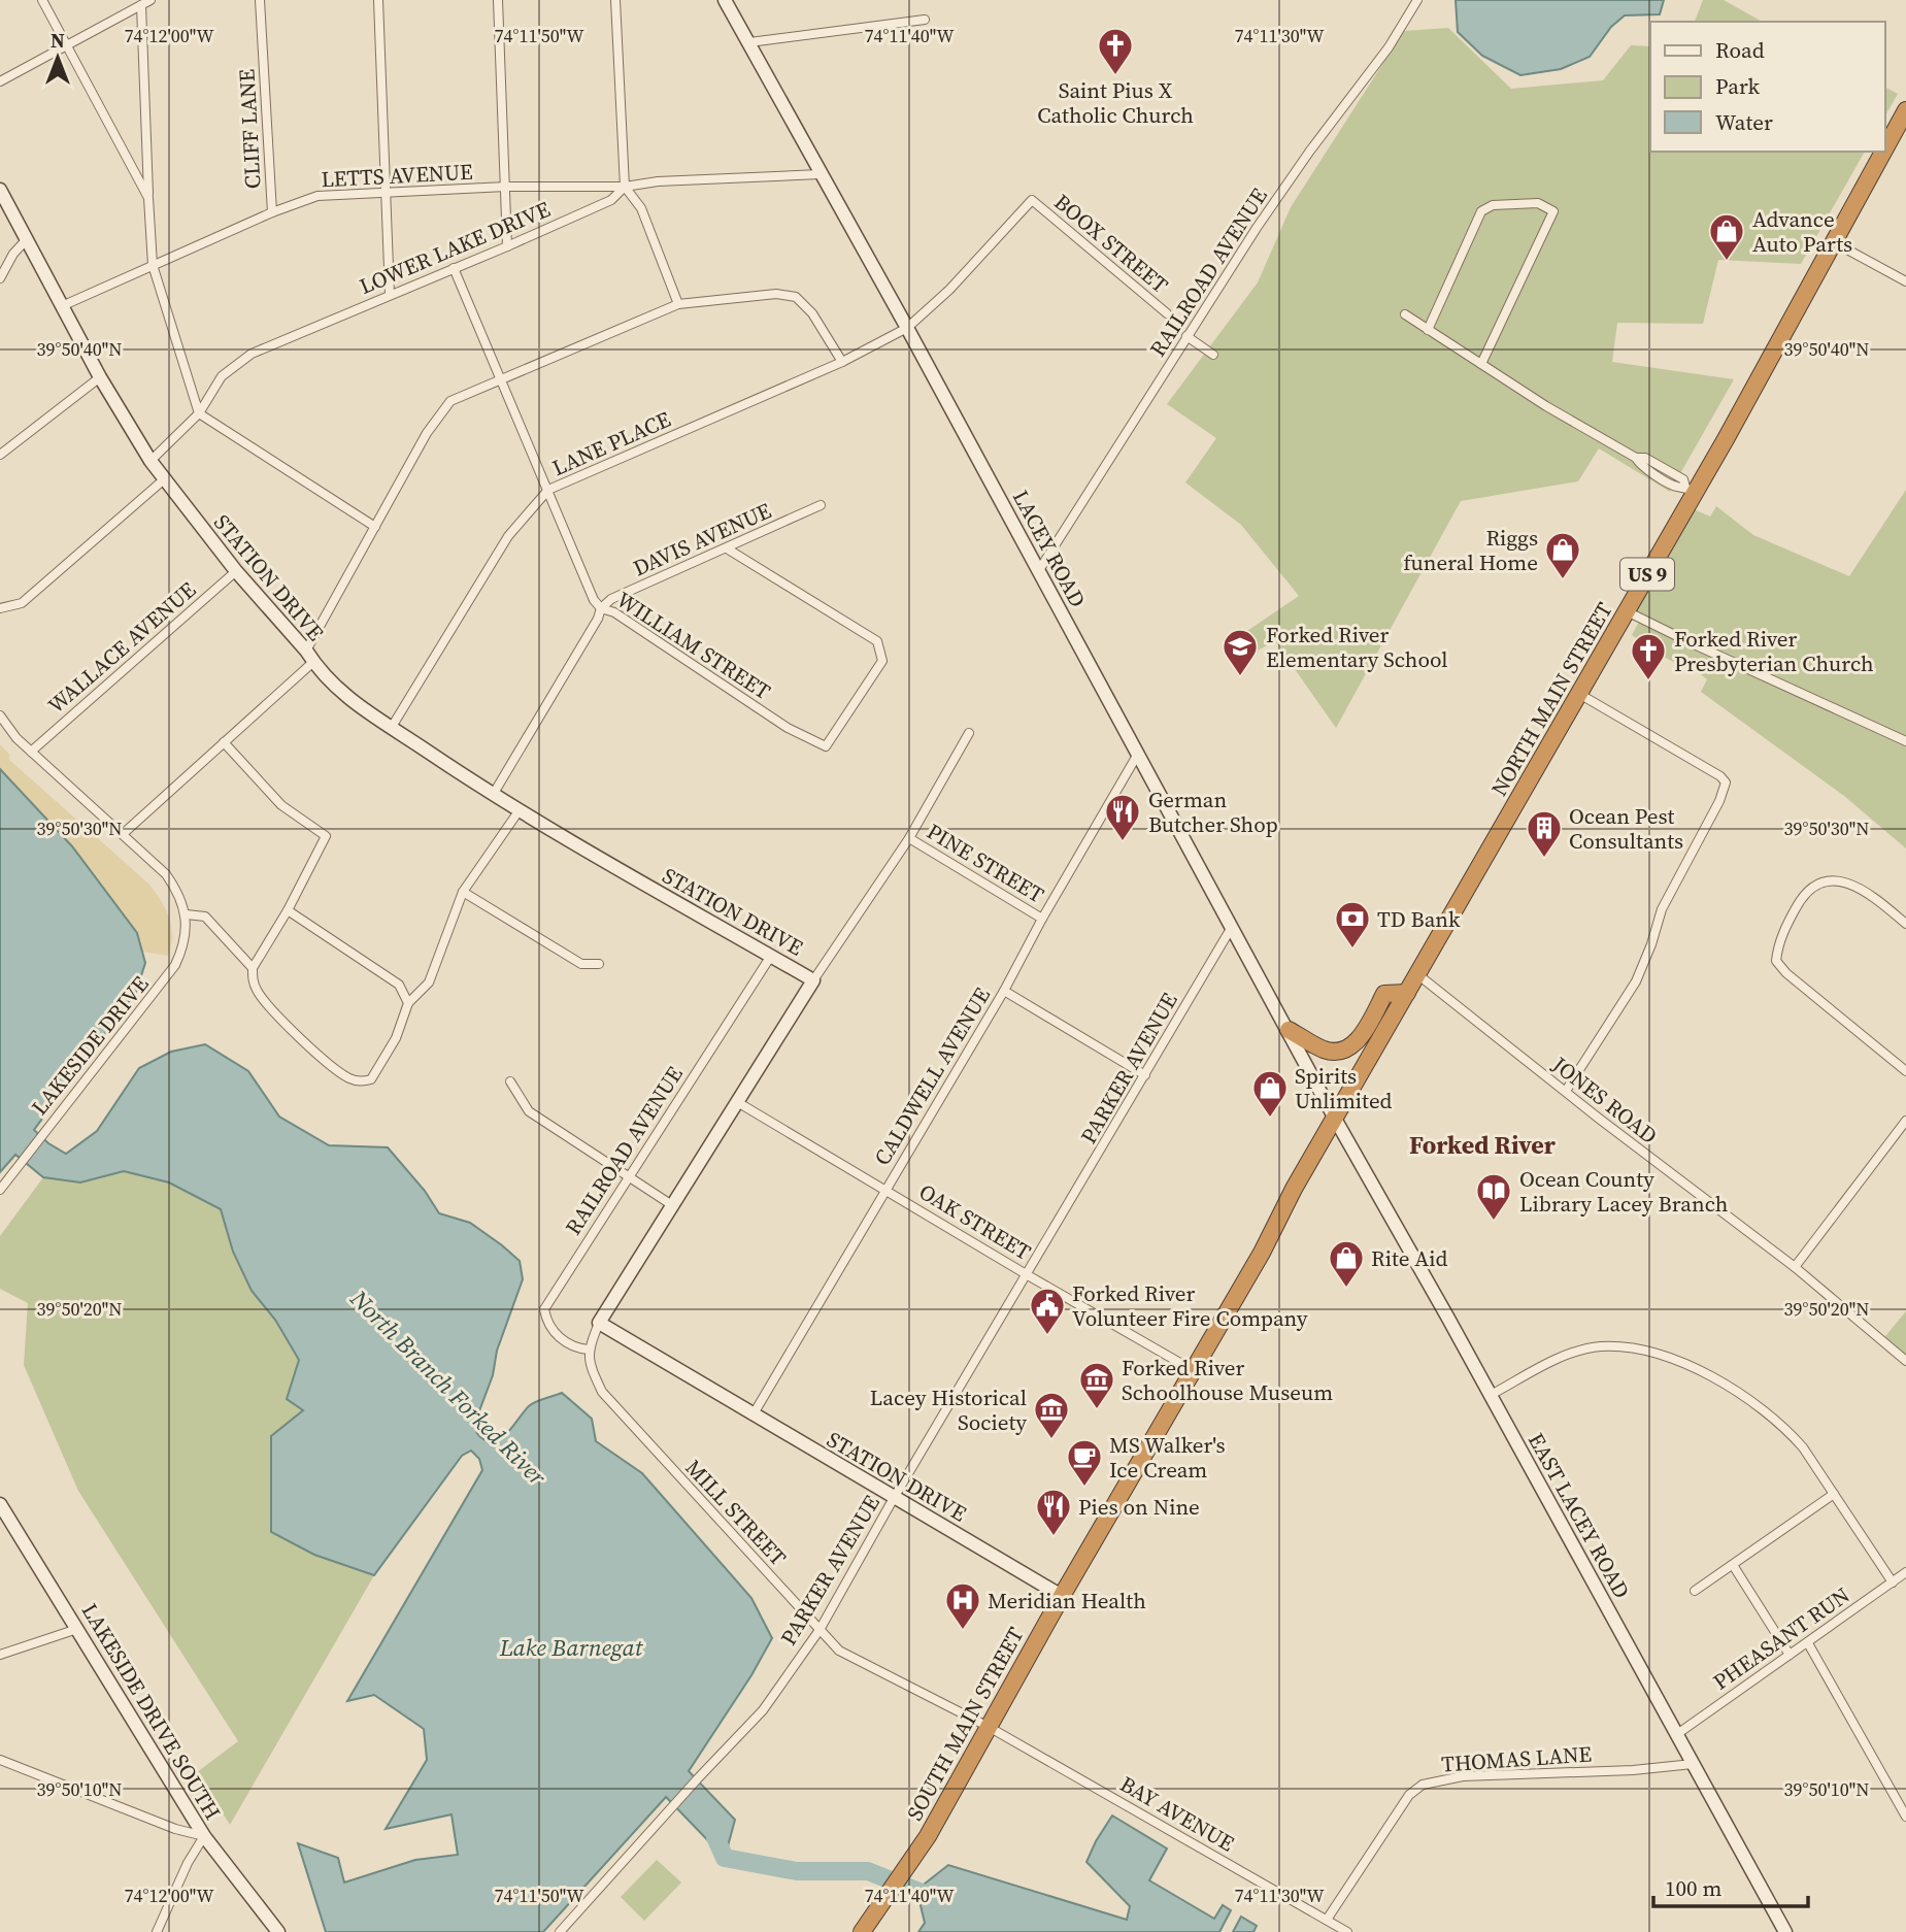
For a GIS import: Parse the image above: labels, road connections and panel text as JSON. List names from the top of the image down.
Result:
{
  "streets": {
    "highway": ["US 9", "NORTH MAIN STREET", "SOUTH MAIN STREET"],
    "street": [
      "CLIFF LANE",
      "LETTS AVENUE",
      "BOOX STREET",
      "LOWER LAKE DRIVE",
      "RAILROAD AVENUE",
      "LANE PLACE",
      "DAVIS AVENUE",
      "LACEY ROAD",
      "STATION DRIVE",
      "WILLIAM STREET",
      "WALLACE AVENUE",
      "PINE STREET",
      "LAKESIDE DRIVE",
      "PARKER AVENUE",
      "CALDWELL AVENUE",
      "JONES ROAD",
      "OAK STREET",
      "MILL STREET",
      "EAST LACEY ROAD",
      "PHEASANT RUN",
      "LAKESIDE DRIVE SOUTH",
      "THOMAS LANE",
      "BAY AVENUE"
    ]
  },
  "crossings": [
    ["CLIFF LANE", "LETTS AVENUE"],
    ["LETTS AVENUE", "LOWER LAKE DRIVE"],
    ["LETTS AVENUE", "STATION DRIVE"],
    ["BOOX STREET", "LANE PLACE"],
    ["LOWER LAKE DRIVE", "LACEY ROAD"],
    ["LOWER LAKE DRIVE", "STATION DRIVE"],
    ["LOWER LAKE DRIVE", "WILLIAM STREET"],
    ["RAILROAD AVENUE", "LACEY ROAD"],
    ["RAILROAD AVENUE", "STATION DRIVE"],
    ["RAILROAD AVENUE", "MILL STREET"],
    ["LANE PLACE", "LACEY ROAD"],
    ["LANE PLACE", "STATION DRIVE"],
    ["LANE PLACE", "WILLIAM STREET"],
    ["DAVIS AVENUE", "WILLIAM STREET"],
    ["LACEY ROAD", "NORTH MAIN STREET"],
    ["LACEY ROAD", "PARKER AVENUE"],
    ["LACEY ROAD", "CALDWELL AVENUE"],
    ["LACEY ROAD", "EAST LACEY ROAD"],
    ["LACEY ROAD", "SOUTH MAIN STREET"],
    ["STATION DRIVE", "WALLACE AVENUE"],
    ["STATION DRIVE", "PARKER AVENUE"],
    ["STATION DRIVE", "CALDWELL AVENUE"],
    ["STATION DRIVE", "OAK STREET"],
    ["STATION DRIVE", "SOUTH MAIN STREET"],
    ["NORTH MAIN STREET", "JONES ROAD"],
    ["NORTH MAIN STREET", "EAST LACEY ROAD"],
    ["NORTH MAIN STREET", "SOUTH MAIN STREET"],
    ["PINE STREET", "CALDWELL AVENUE"],
    ["PARKER AVENUE", "OAK STREET"],
    ["PARKER AVENUE", "MILL STREET"],
    ["CALDWELL AVENUE", "OAK STREET"],
    ["OAK STREET", "SOUTH MAIN STREET"],
    ["MILL STREET", "SOUTH MAIN STREET"],
    ["MILL STREET", "BAY AVENUE"],
    ["EAST LACEY ROAD", "PHEASANT RUN"],
    ["EAST LACEY ROAD", "SOUTH MAIN STREET"],
    ["EAST LACEY ROAD", "THOMAS LANE"],
    ["SOUTH MAIN STREET", "BAY AVENUE"],
    ["THOMAS LANE", "BAY AVENUE"]
  ],
  "districts": ["Forked River"],
  "water": ["North Branch Forked River", "Lake Barnegat"],
  "places": {
    "church": ["Saint Pius X Catholic Church", "Forked River Presbyterian Church"],
    "shop": [
      "Advance Auto Parts",
      "Riggs funeral Home",
      "Spirits Unlimited",
      "Rite Aid"
    ],
    "school or university": ["Forked River Elementary School"],
    "restaurant": ["German Butcher Shop", "Pies on Nine"],
    "building": ["Ocean Pest Consultants"],
    "bank": ["TD Bank"],
    "library": ["Ocean County Library Lacey Branch"],
    "public building": ["Forked River Volunteer Fire Company"],
    "museum": ["Forked River Schoolhouse Museum", "Lacey Historical Society"],
    "cafe": ["MS Walker's Ice Cream"],
    "hospital": ["Meridian Health"]
  },
  "legend": ["Road", "Park", "Water"],
  "scale_bar": "100 m",
  "north": "top",
  "coordinates": [
    "74°12'00\"W",
    "74°11'50\"W",
    "74°11'40\"W",
    "74°11'30\"W",
    "39°50'40\"N",
    "39°50'30\"N",
    "39°50'20\"N",
    "39°50'10\"N"
  ]
}
